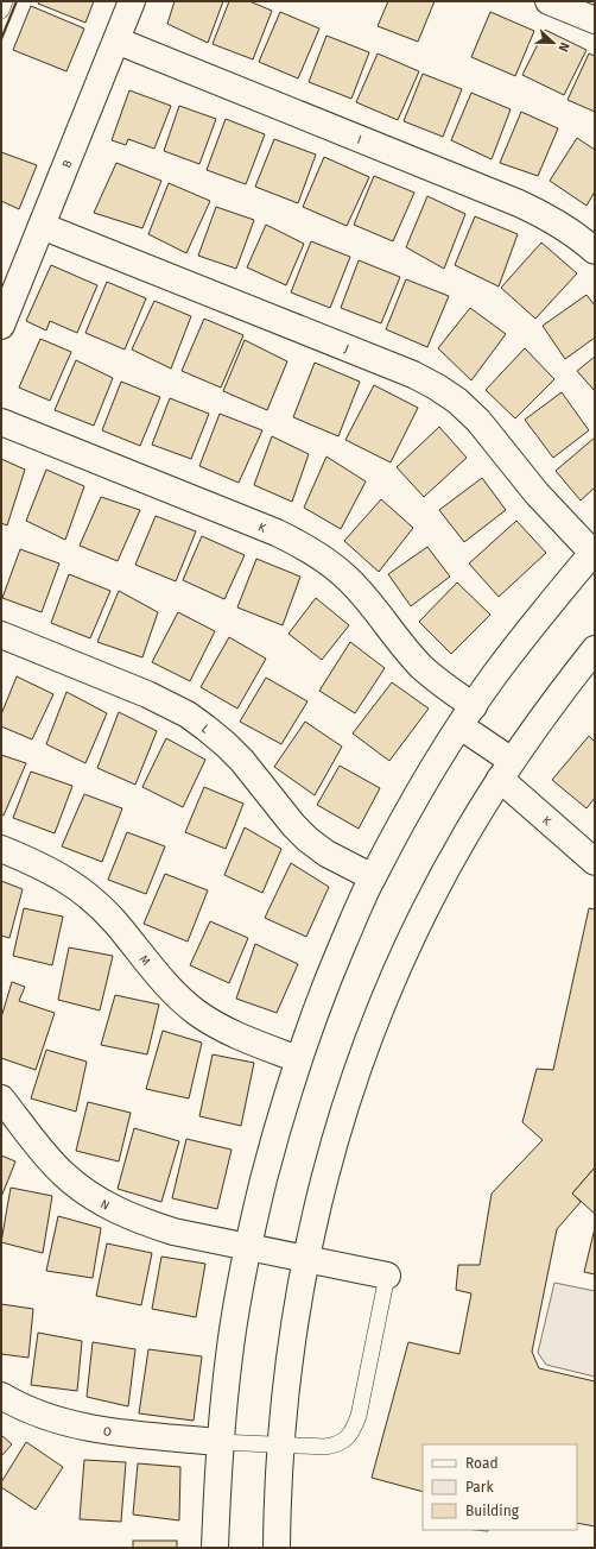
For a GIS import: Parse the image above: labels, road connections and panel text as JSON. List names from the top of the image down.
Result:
{
  "streets": {
    "street": [
      "I",
      "B",
      "J",
      "K",
      "L",
      "M",
      "N",
      "O"
    ]
  },
  "crossings": [
    ["I", "B"],
    ["B", "J"]
  ],
  "legend": ["Road", "Park", "Building"],
  "north": "right"
}
